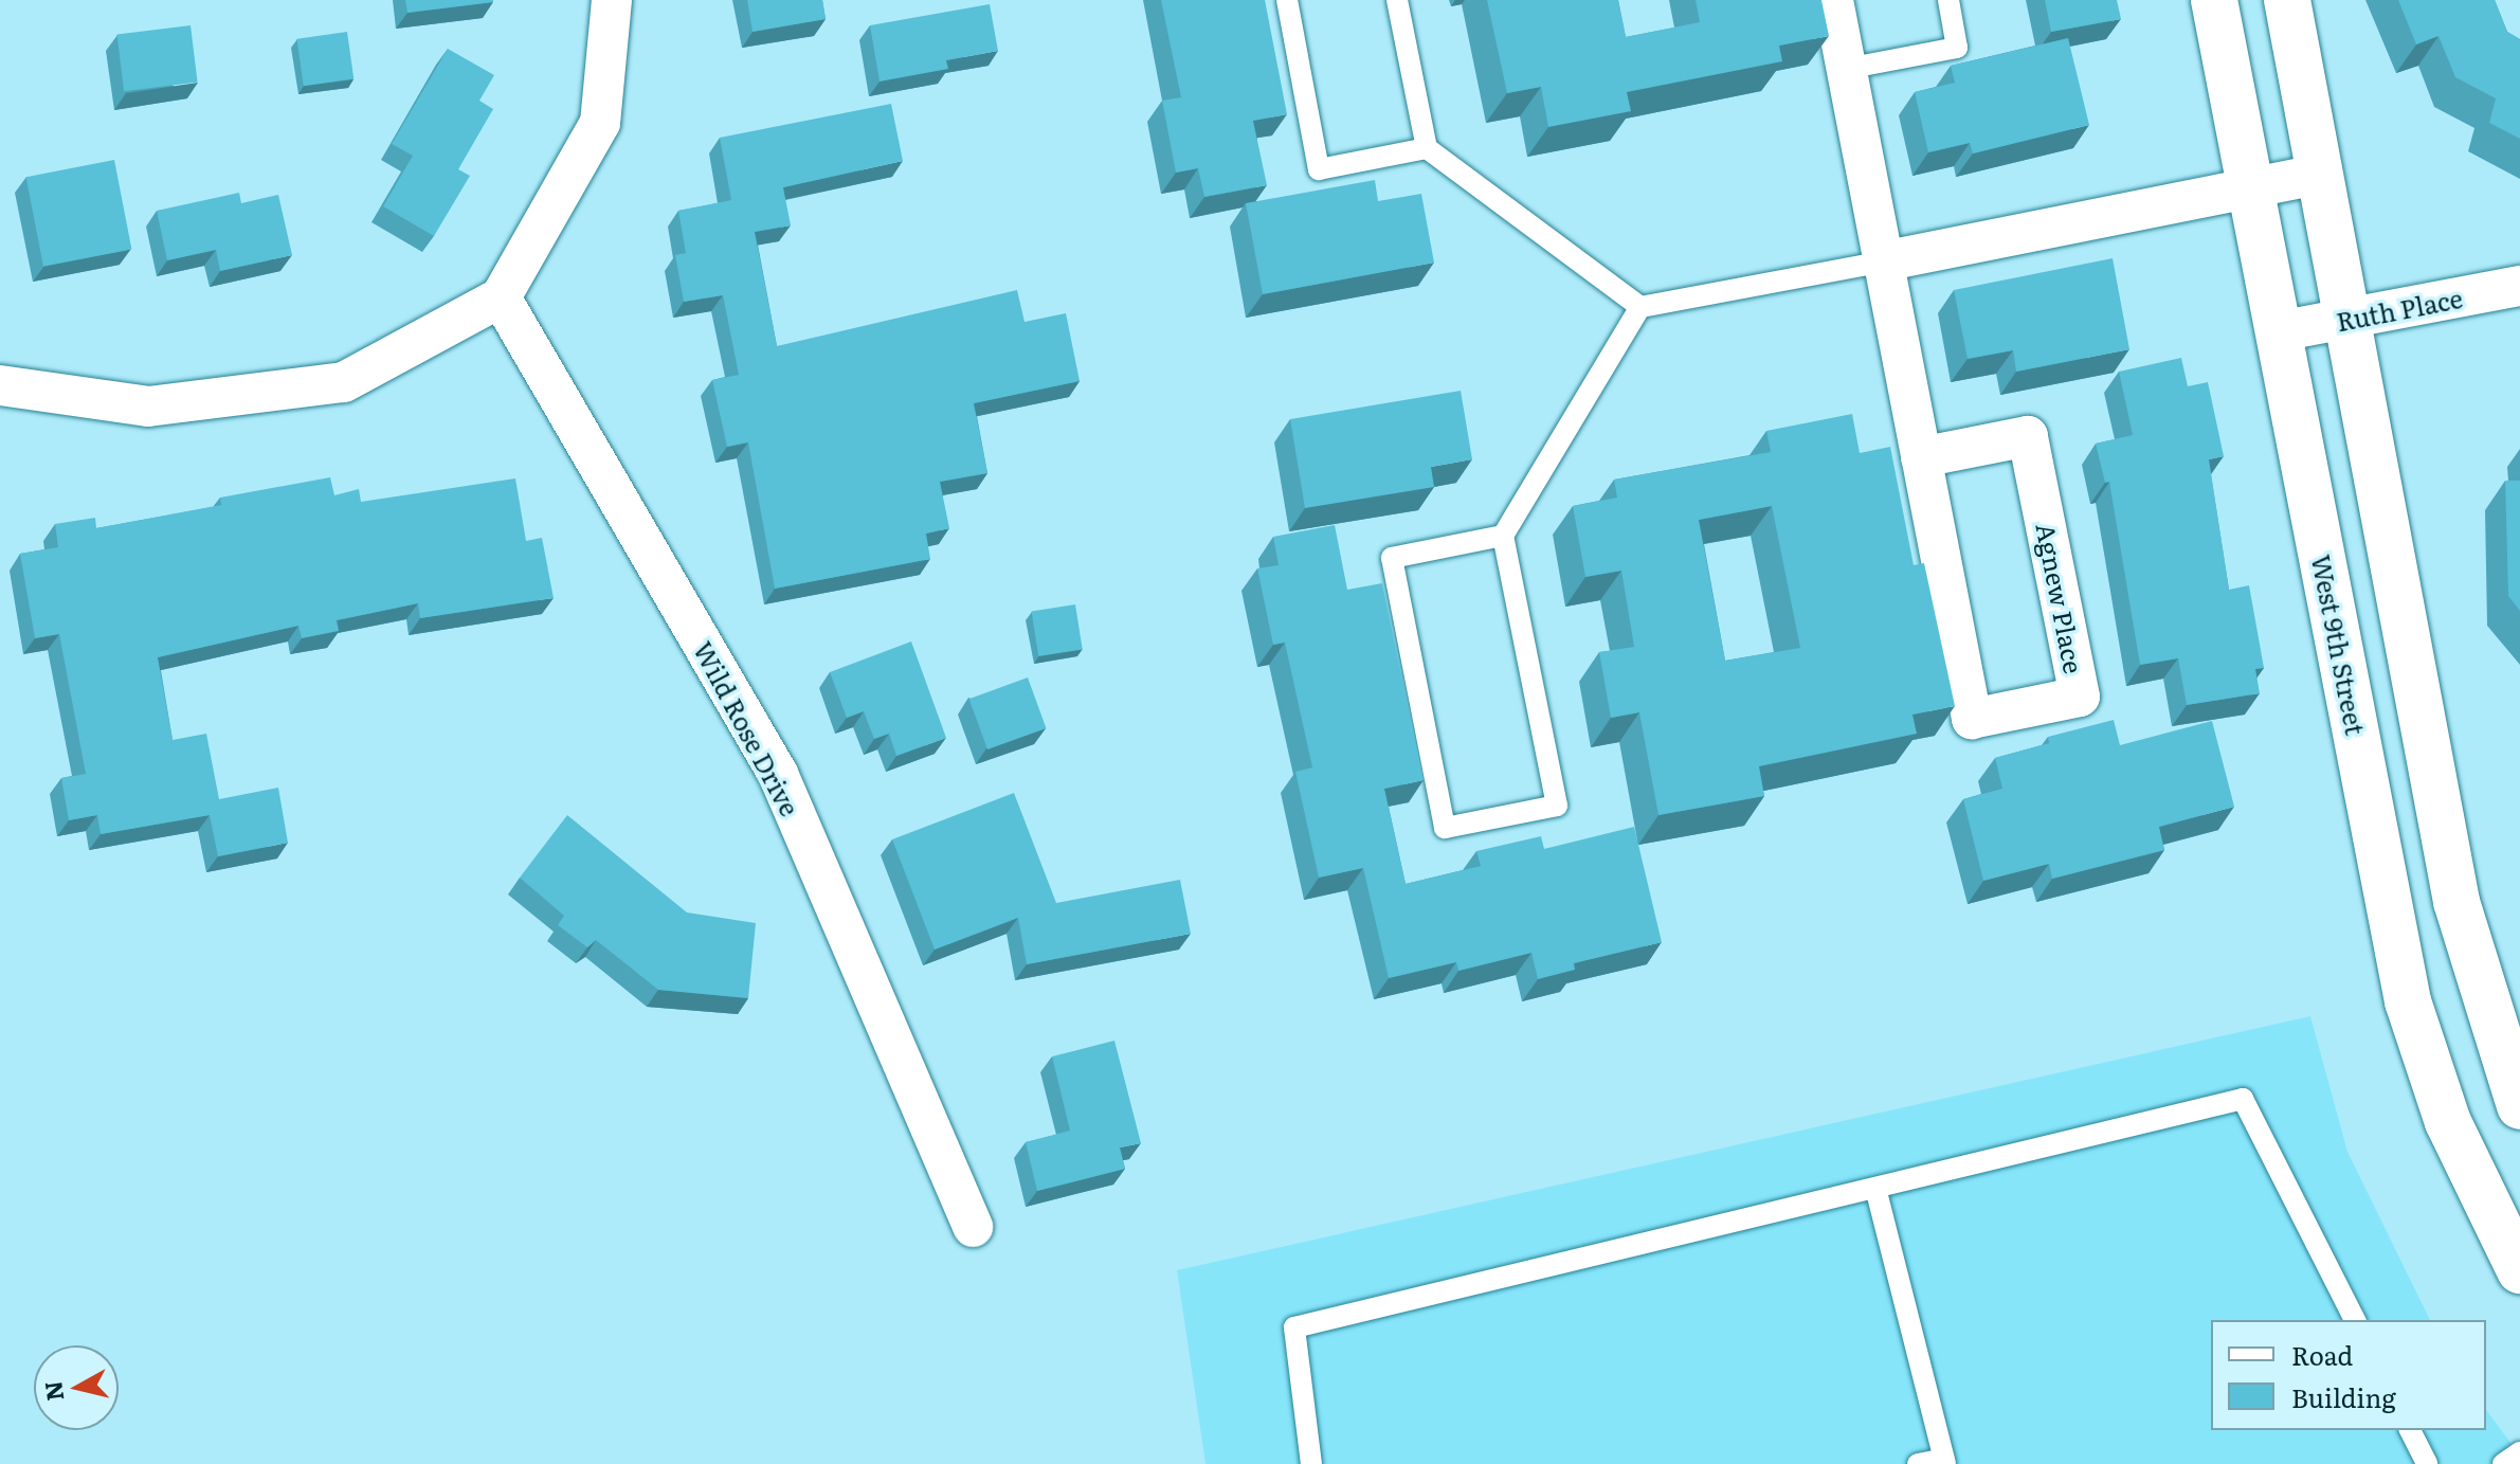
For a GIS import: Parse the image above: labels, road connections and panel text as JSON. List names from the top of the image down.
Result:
{
  "streets": {
    "street": [
      "Ruth Place",
      "Agnew Place",
      "West 9th Street",
      "Wild Rose Drive"
    ]
  },
  "crossings": [
    ["Ruth Place", "West 9th Street"]
  ],
  "legend": ["Road", "Building"],
  "north": "left"
}
